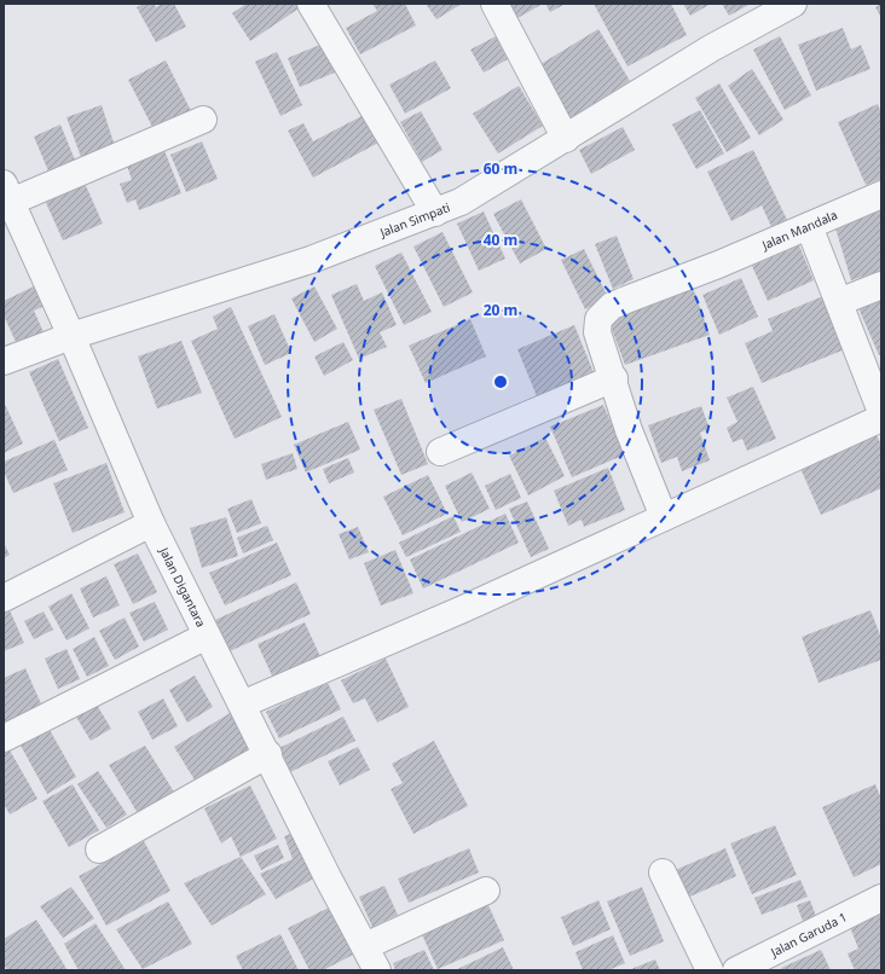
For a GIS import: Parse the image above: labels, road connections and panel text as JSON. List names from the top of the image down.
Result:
{
  "streets": {
    "street": [
      "Jalan Simpati",
      "Jalan Mandala",
      "Jalan Digantara",
      "Jalan Garuda 1"
    ]
  },
  "crossings": [
    ["Jalan Simpati", "Jalan Digantara"]
  ],
  "rings": ["60 m", "40 m", "20 m"]
}
